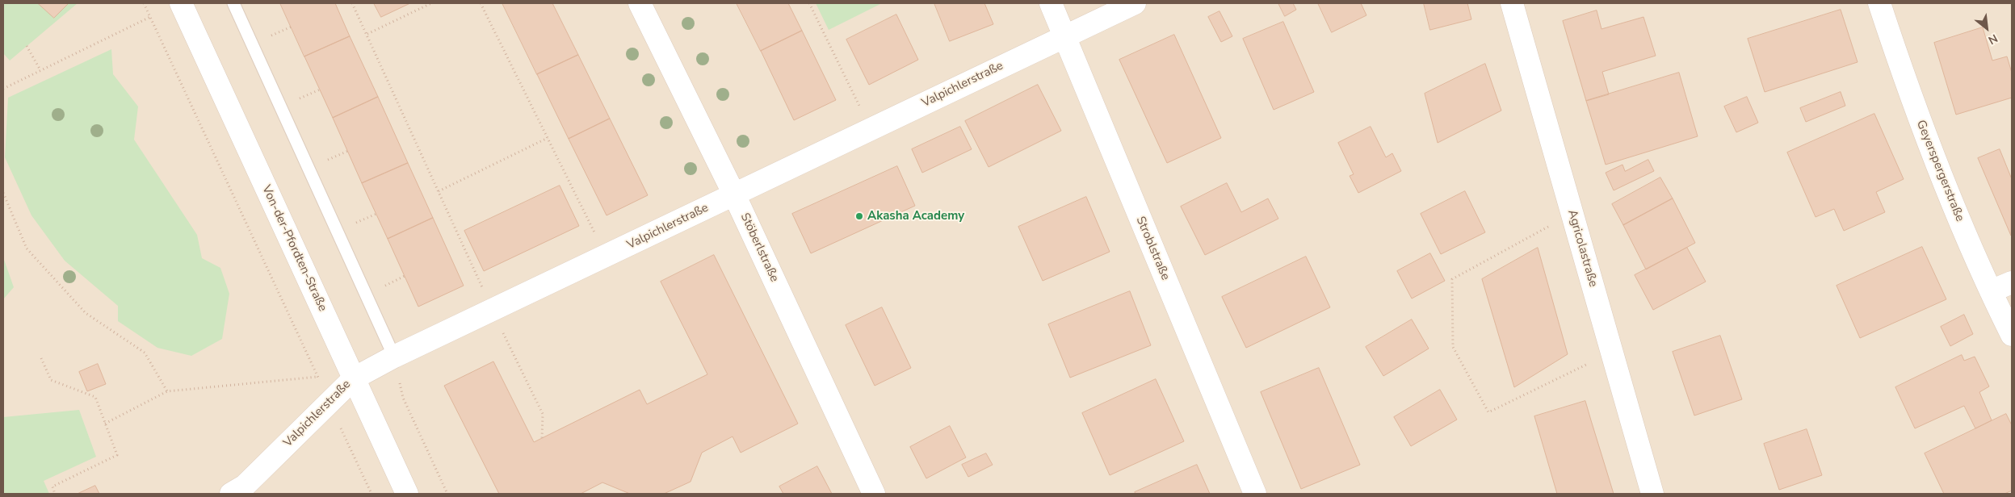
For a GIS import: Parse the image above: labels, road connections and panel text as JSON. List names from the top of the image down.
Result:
{
  "streets": {
    "street": [
      "Valpichlerstraße",
      "Geyerspergerstraße",
      "Stöberlstraße",
      "Von-der-Pfordten-Straße",
      "Stroblstraße",
      "Agricolastraße"
    ]
  },
  "crossings": [
    ["Valpichlerstraße", "Stöberlstraße"],
    ["Valpichlerstraße", "Von-der-Pfordten-Straße"],
    ["Valpichlerstraße", "Stroblstraße"]
  ],
  "places": ["Akasha Academy"],
  "north": "bottom right"
}
